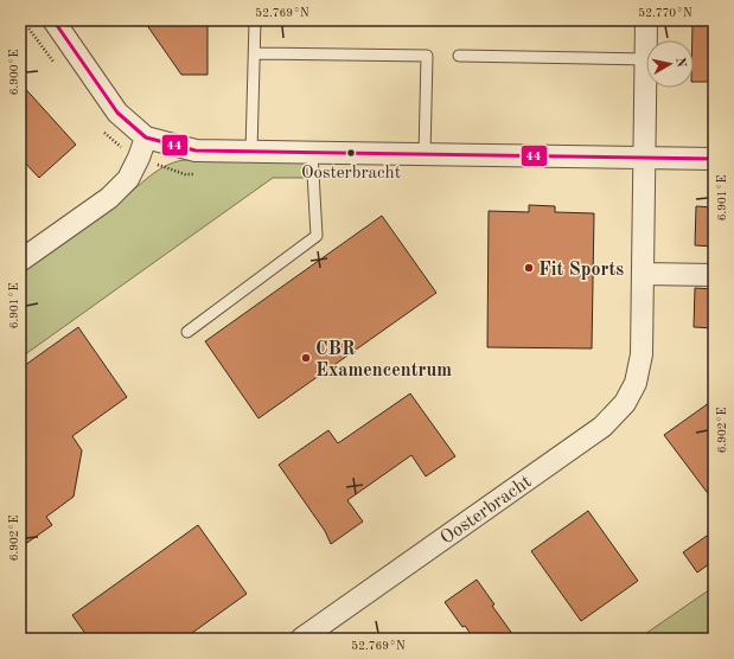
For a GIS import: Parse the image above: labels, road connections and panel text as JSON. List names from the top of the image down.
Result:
{
  "streets": {
    "street": ["Oosterbracht"]
  },
  "places": ["Oosterbracht", "Fit Sports", "CBR Examencentrum"],
  "lines": ["transit line 44"],
  "north": "right",
  "coordinates": [
    "52.769°N",
    "52.770°N",
    "6.900°E",
    "6.901°E",
    "6.902°E"
  ]
}
